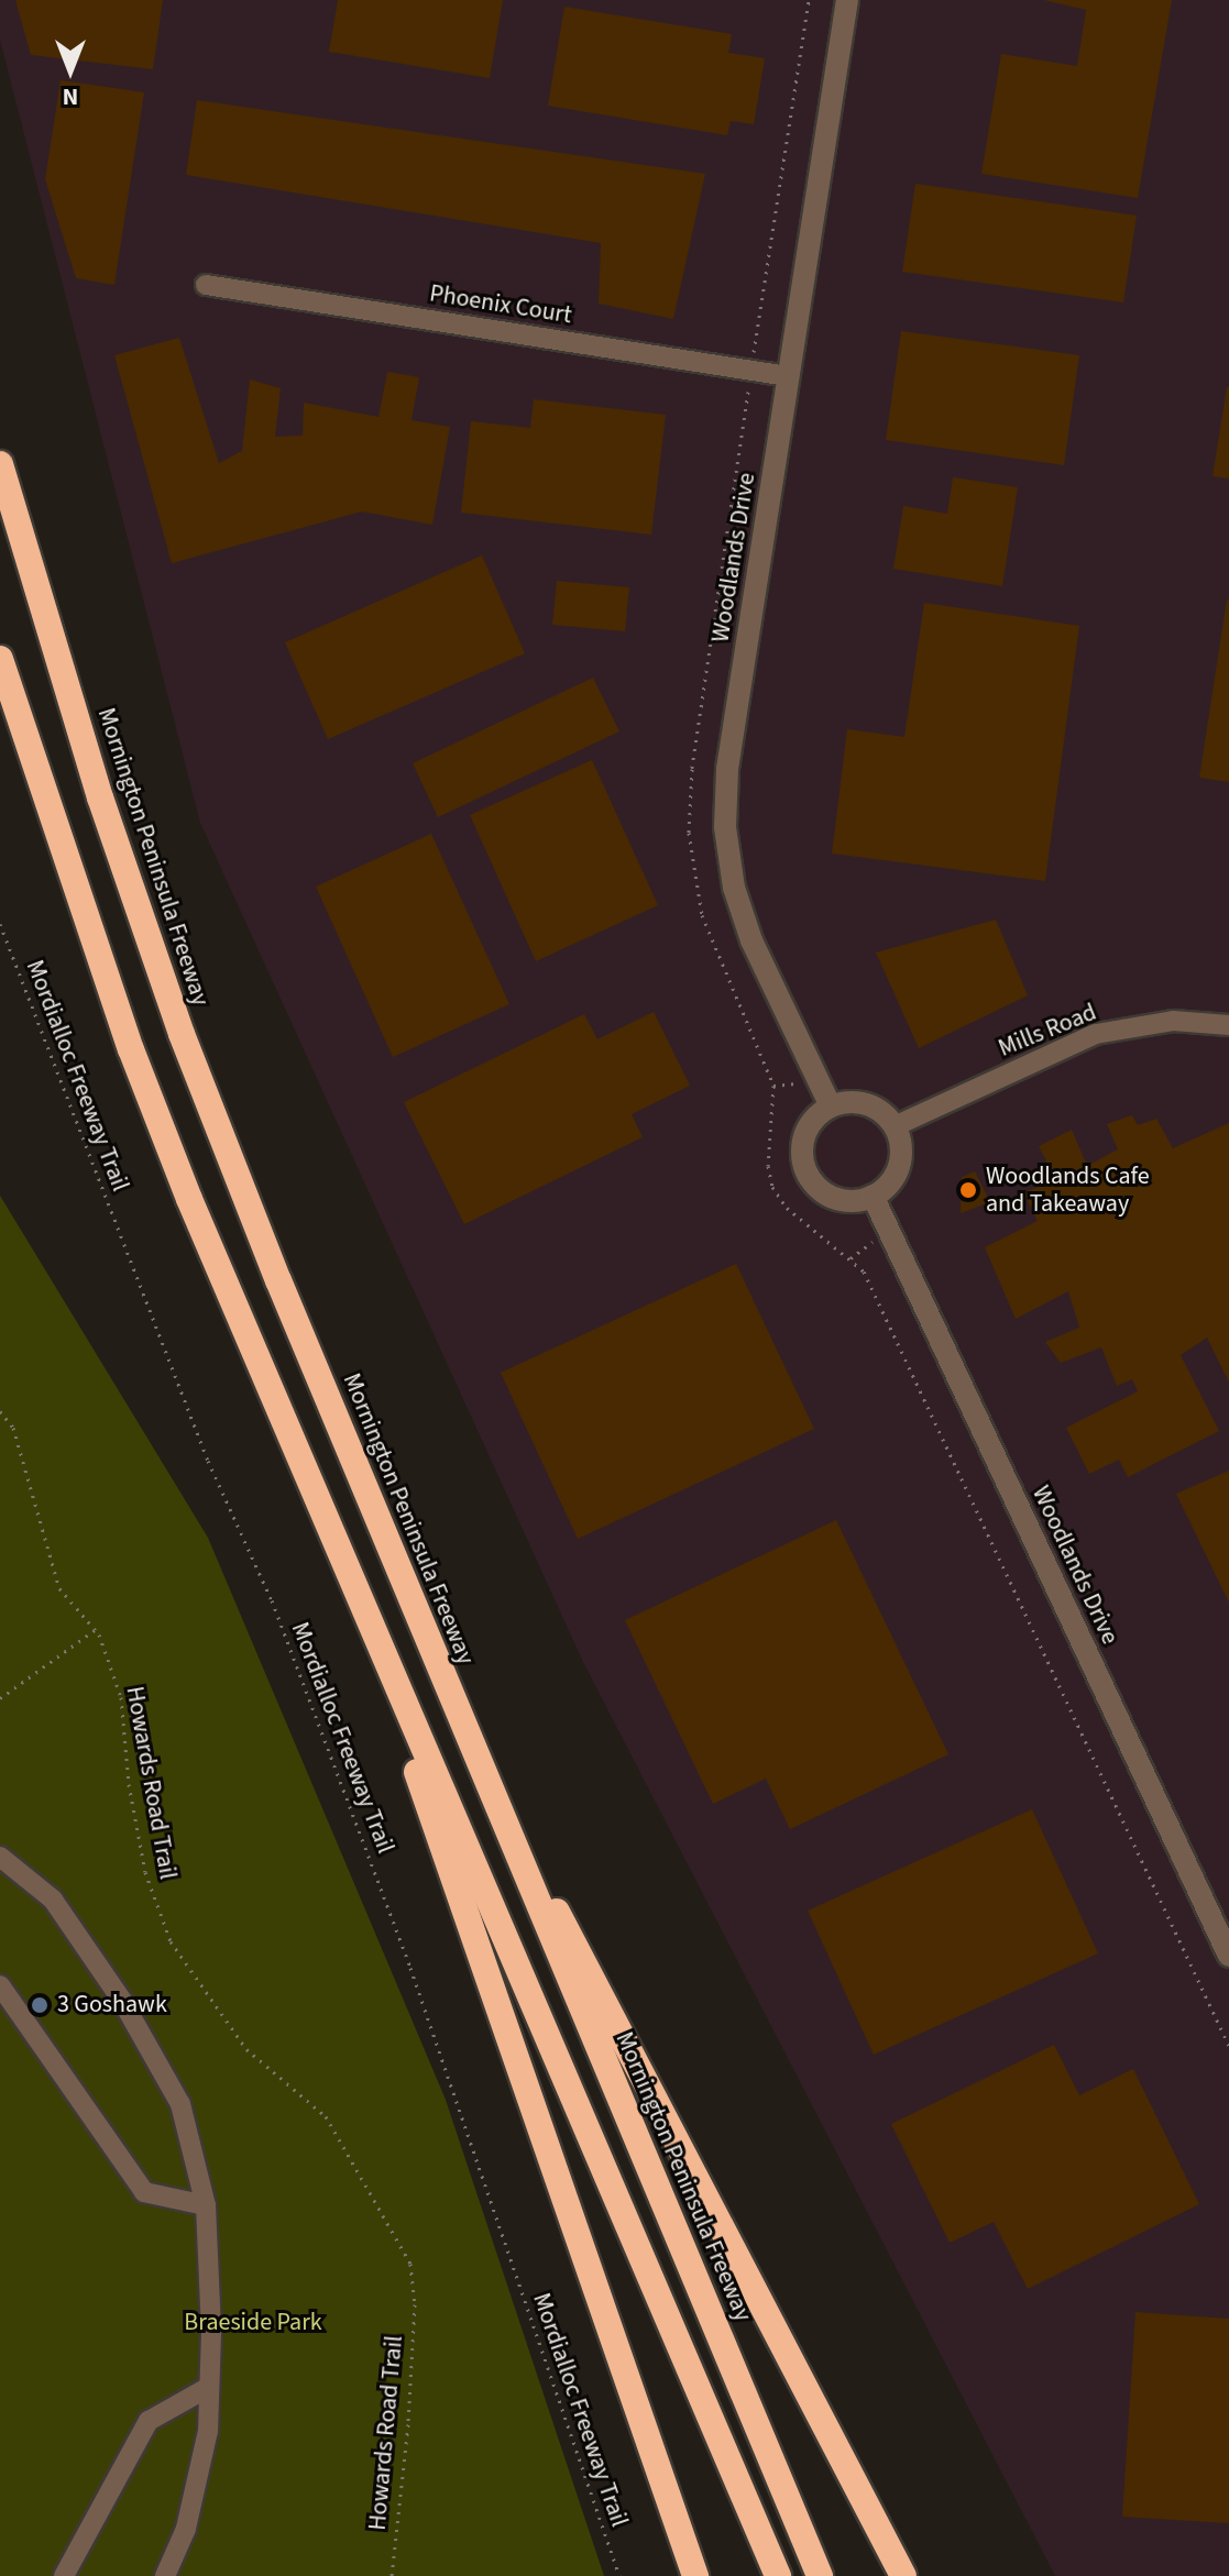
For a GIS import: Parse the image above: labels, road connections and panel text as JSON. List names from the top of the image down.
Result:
{
  "streets": {
    "highway": ["Mornington Peninsula Freeway"],
    "street": ["Phoenix Court", "Woodlands Drive", "Mills Road"],
    "path": ["Mordialloc Freeway Trail", "Howards Road Trail"]
  },
  "crossings": [
    ["Phoenix Court", "Woodlands Drive"],
    ["Woodlands Drive", "Mills Road"]
  ],
  "parks": ["Braeside Park"],
  "places": ["Woodlands Cafe and Takeaway", "3 Goshawk"],
  "north": "bottom"
}
